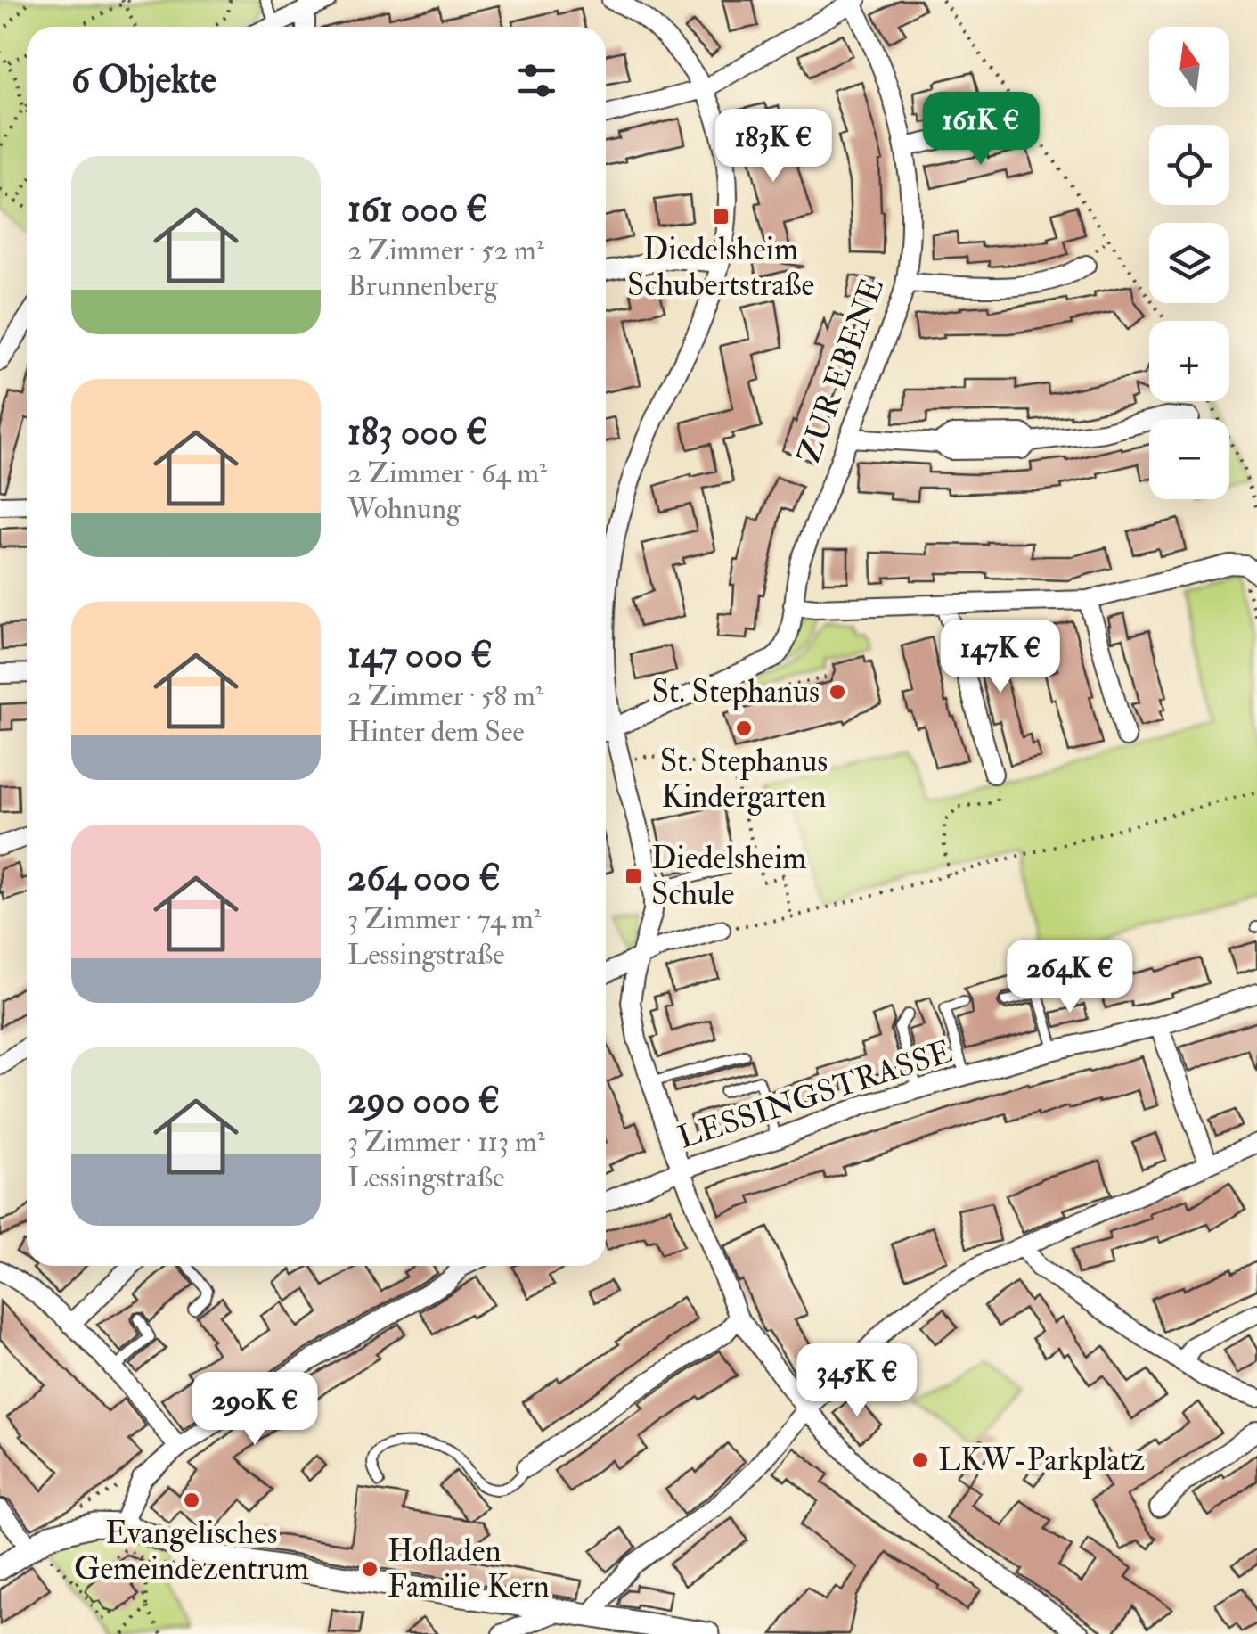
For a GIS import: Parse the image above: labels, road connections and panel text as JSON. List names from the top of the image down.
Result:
{
  "streets": {
    "street": ["ZUR EBENE", "LESSINGSTRASSE"]
  },
  "places": {
    "transit": ["Diedelsheim Schubertstraße", "Diedelsheim Schule"],
    "other": [
      "St. Stephanus",
      "St. Stephanus Kindergarten",
      "LKW-Parkplatz",
      "Evangelisches Gemeindezentrum",
      "Hofladen Familie Kern"
    ]
  },
  "north": "top",
  "page": {
    "map_buttons": ["+", "−"],
    "heading": "6 Objekte",
    "price": [
      "161K €",
      "183K €",
      "147K €",
      "264K €",
      "345K €",
      "290K €"
    ],
    "list": [
      {
        "name": "161 000 €",
        "note": "2 Zimmer · 52 m² · Brunnenberg"
      },
      {
        "name": "183 000 €",
        "note": "2 Zimmer · 64 m² · Wohnung"
      },
      {
        "name": "147 000 €",
        "note": "2 Zimmer · 58 m² · Hinter dem See"
      },
      {
        "name": "264 000 €",
        "note": "3 Zimmer · 74 m² · Lessingstraße"
      },
      {
        "name": "290 000 €",
        "note": "3 Zimmer · 113 m² · Lessingstraße"
      }
    ]
  }
}
